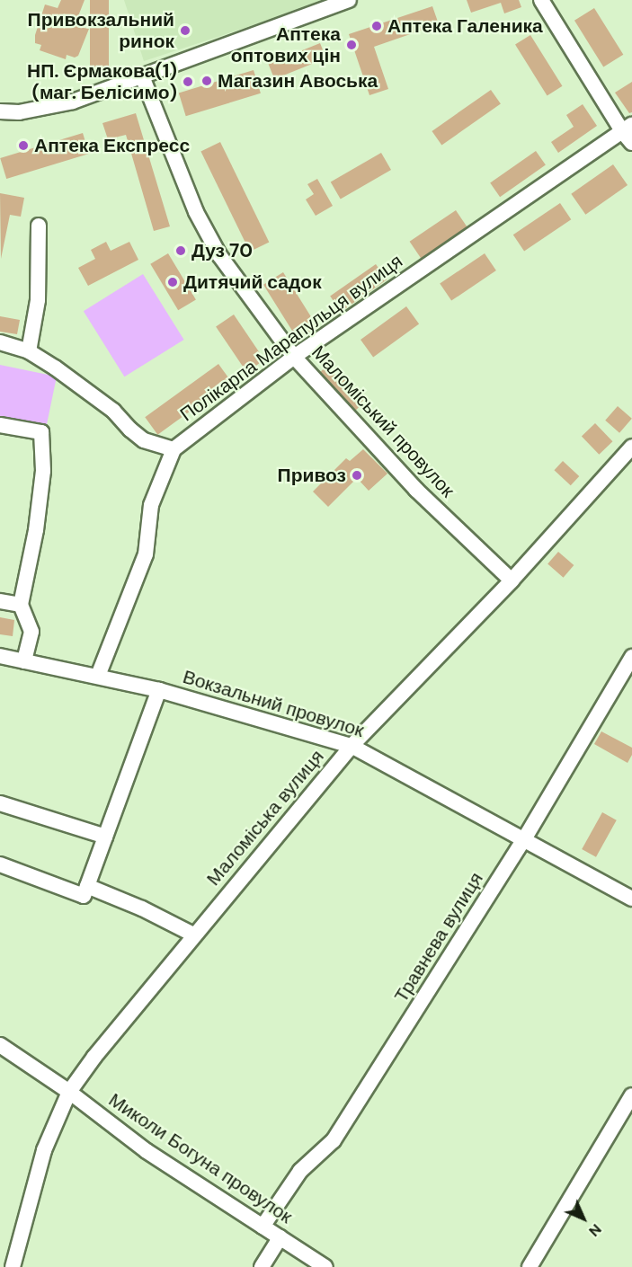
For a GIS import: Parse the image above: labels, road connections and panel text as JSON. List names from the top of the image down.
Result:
{
  "streets": {
    "street": [
      "Полікарпа Марапульця вулиця",
      "Маломіський провулок",
      "Вокзальний провулок",
      "Маломіська вулиця",
      "Травнева вулиця",
      "Миколи Богуна провулок"
    ]
  },
  "crossings": [
    ["Полікарпа Марапульця вулиця", "Маломіський провулок"],
    ["Полікарпа Марапульця вулиця", "Вокзальний провулок"],
    ["Маломіський провулок", "Маломіська вулиця"],
    ["Вокзальний провулок", "Маломіська вулиця"],
    ["Вокзальний провулок", "Травнева вулиця"],
    ["Маломіська вулиця", "Миколи Богуна провулок"],
    ["Травнева вулиця", "Миколи Богуна провулок"]
  ],
  "places": [
    "Аптека Галеника",
    "Привокзальний ринок",
    "Аптека оптових цін",
    "Магазин Авоська",
    "НП. Єрмакова(1) (маг. Белісимо)",
    "Аптека Експресс",
    "Дуз 70",
    "Дитячий садок",
    "Привоз"
  ],
  "north": "bottom right"
}
